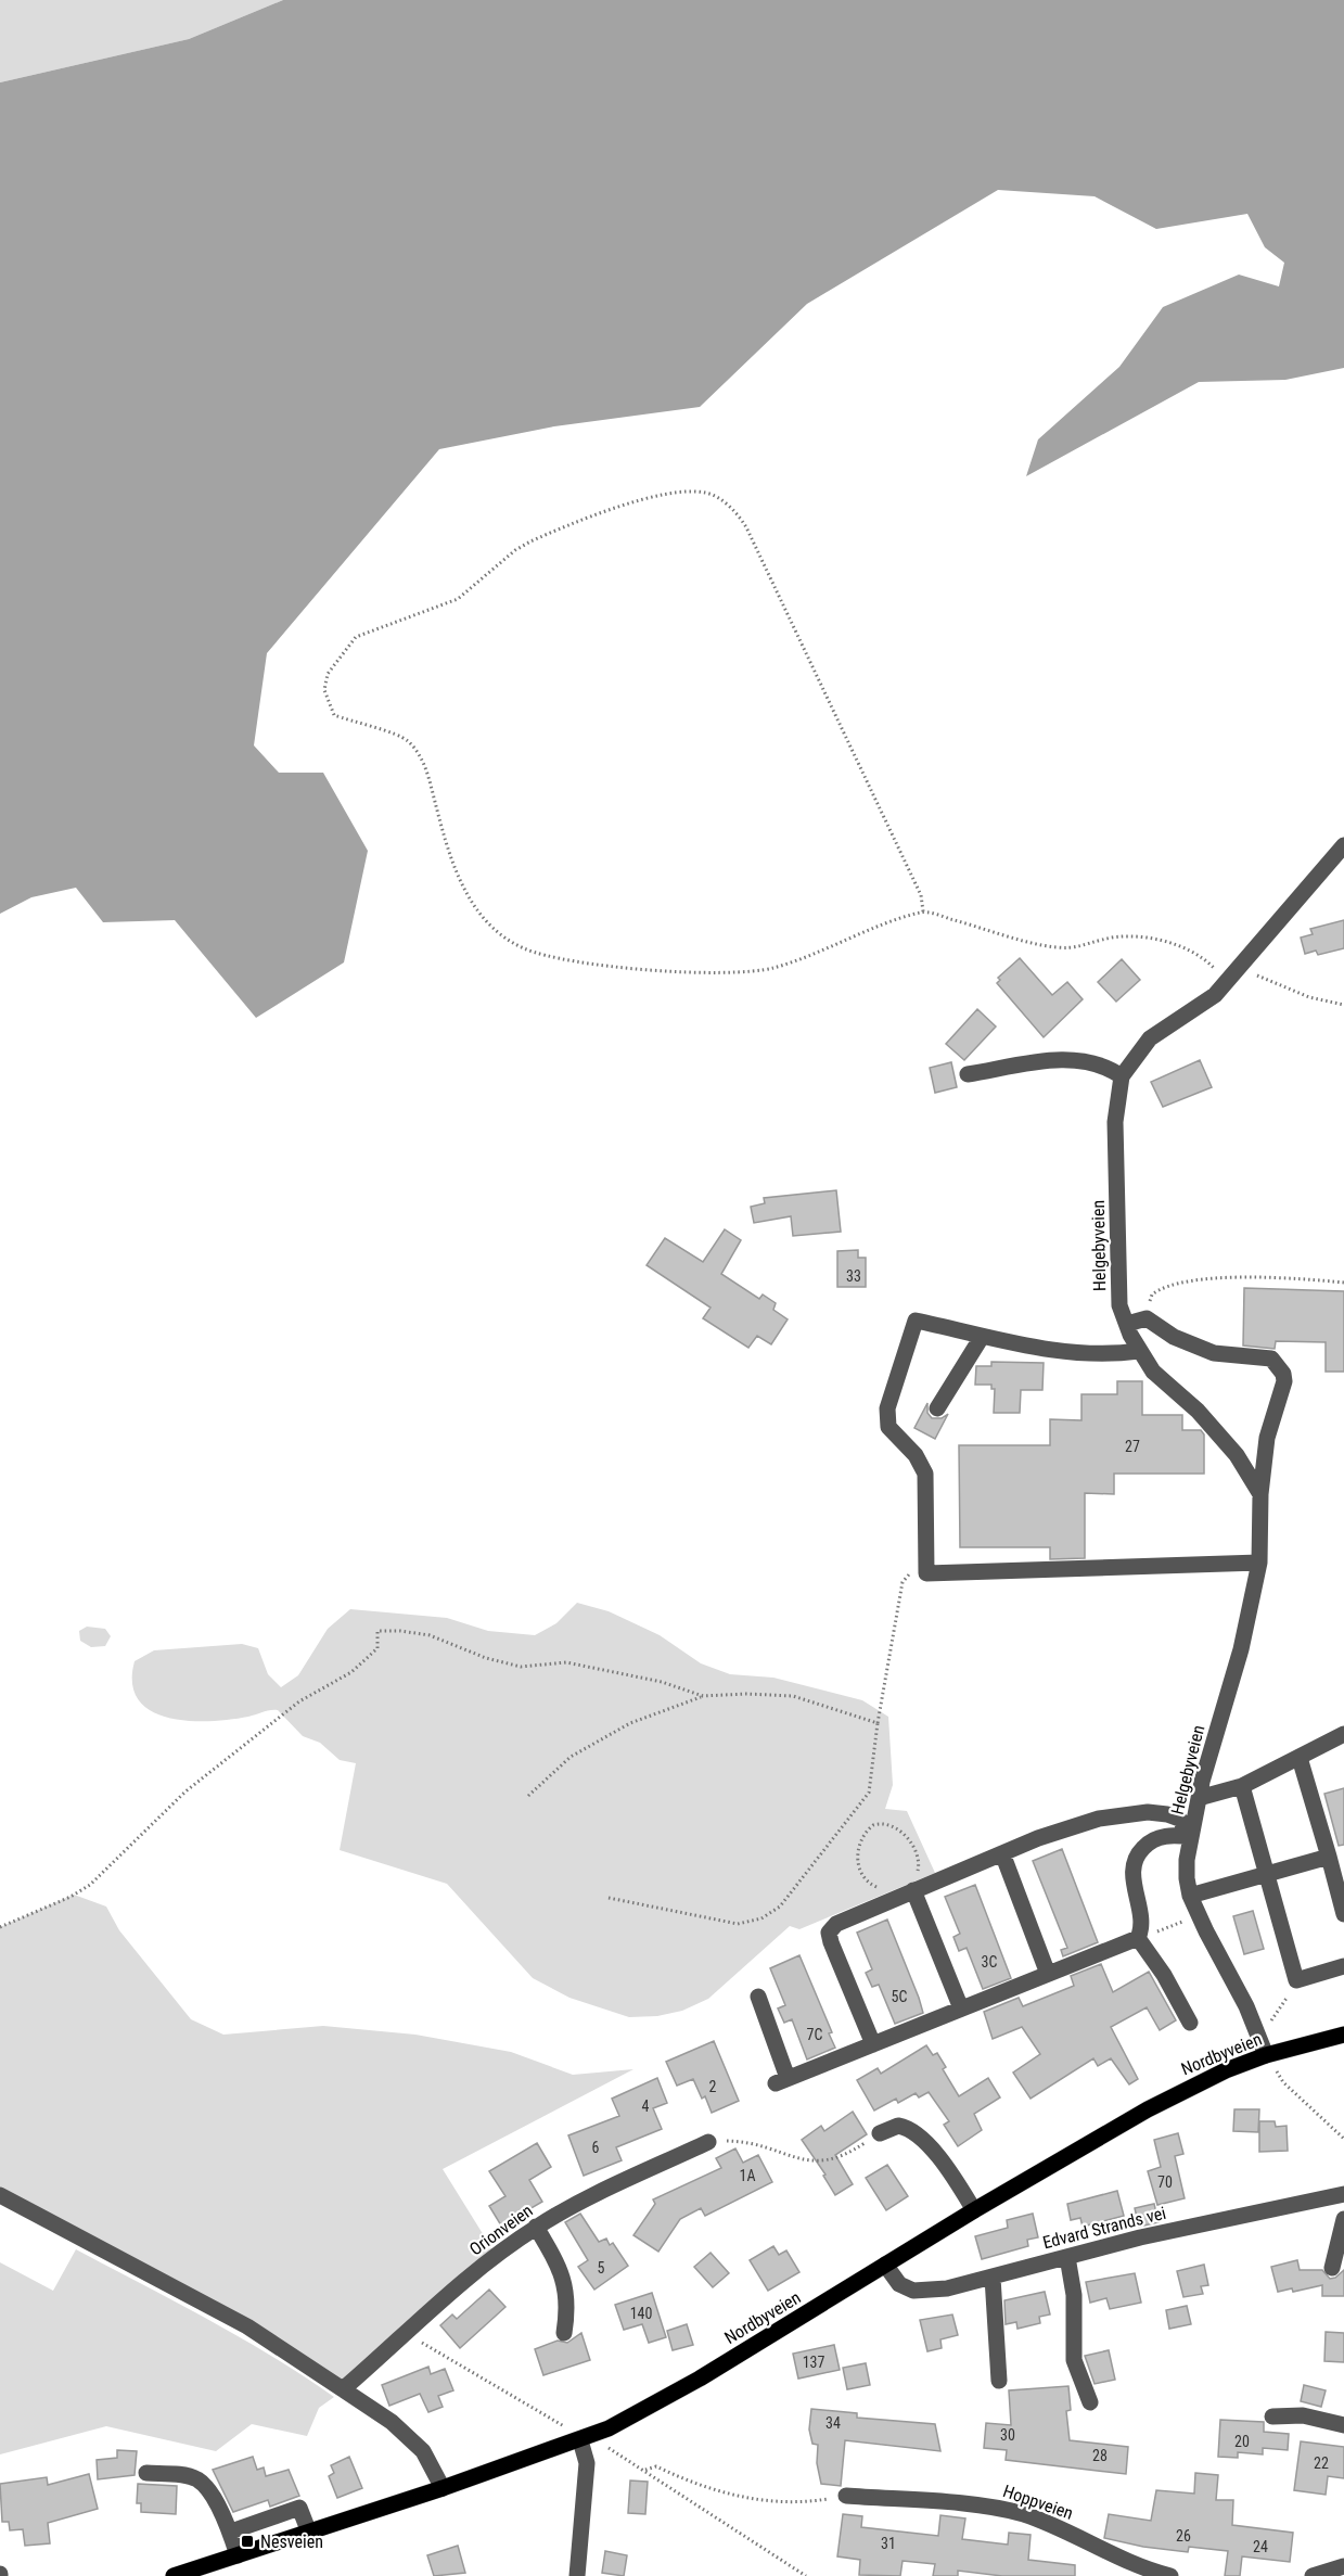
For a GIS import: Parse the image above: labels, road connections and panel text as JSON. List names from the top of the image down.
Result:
{
  "streets": {
    "main road": ["Nordbyveien"],
    "street": [
      "Helgebyveien",
      "Edvard Strands vei",
      "Orionveien",
      "Hoppveien"
    ]
  },
  "crossings": [
    ["Helgebyveien", "Nordbyveien"],
    ["Nordbyveien", "Edvard Strands vei"]
  ],
  "places": {
    "transit": ["Nesveien"]
  },
  "house_numbers": [
    "33",
    "27",
    "3C",
    "5C",
    "7C",
    "2",
    "4",
    "6",
    "1A",
    "70",
    "5",
    "140",
    "137",
    "34",
    "30",
    "20",
    "28",
    "22",
    "26",
    "31",
    "24"
  ]
}
